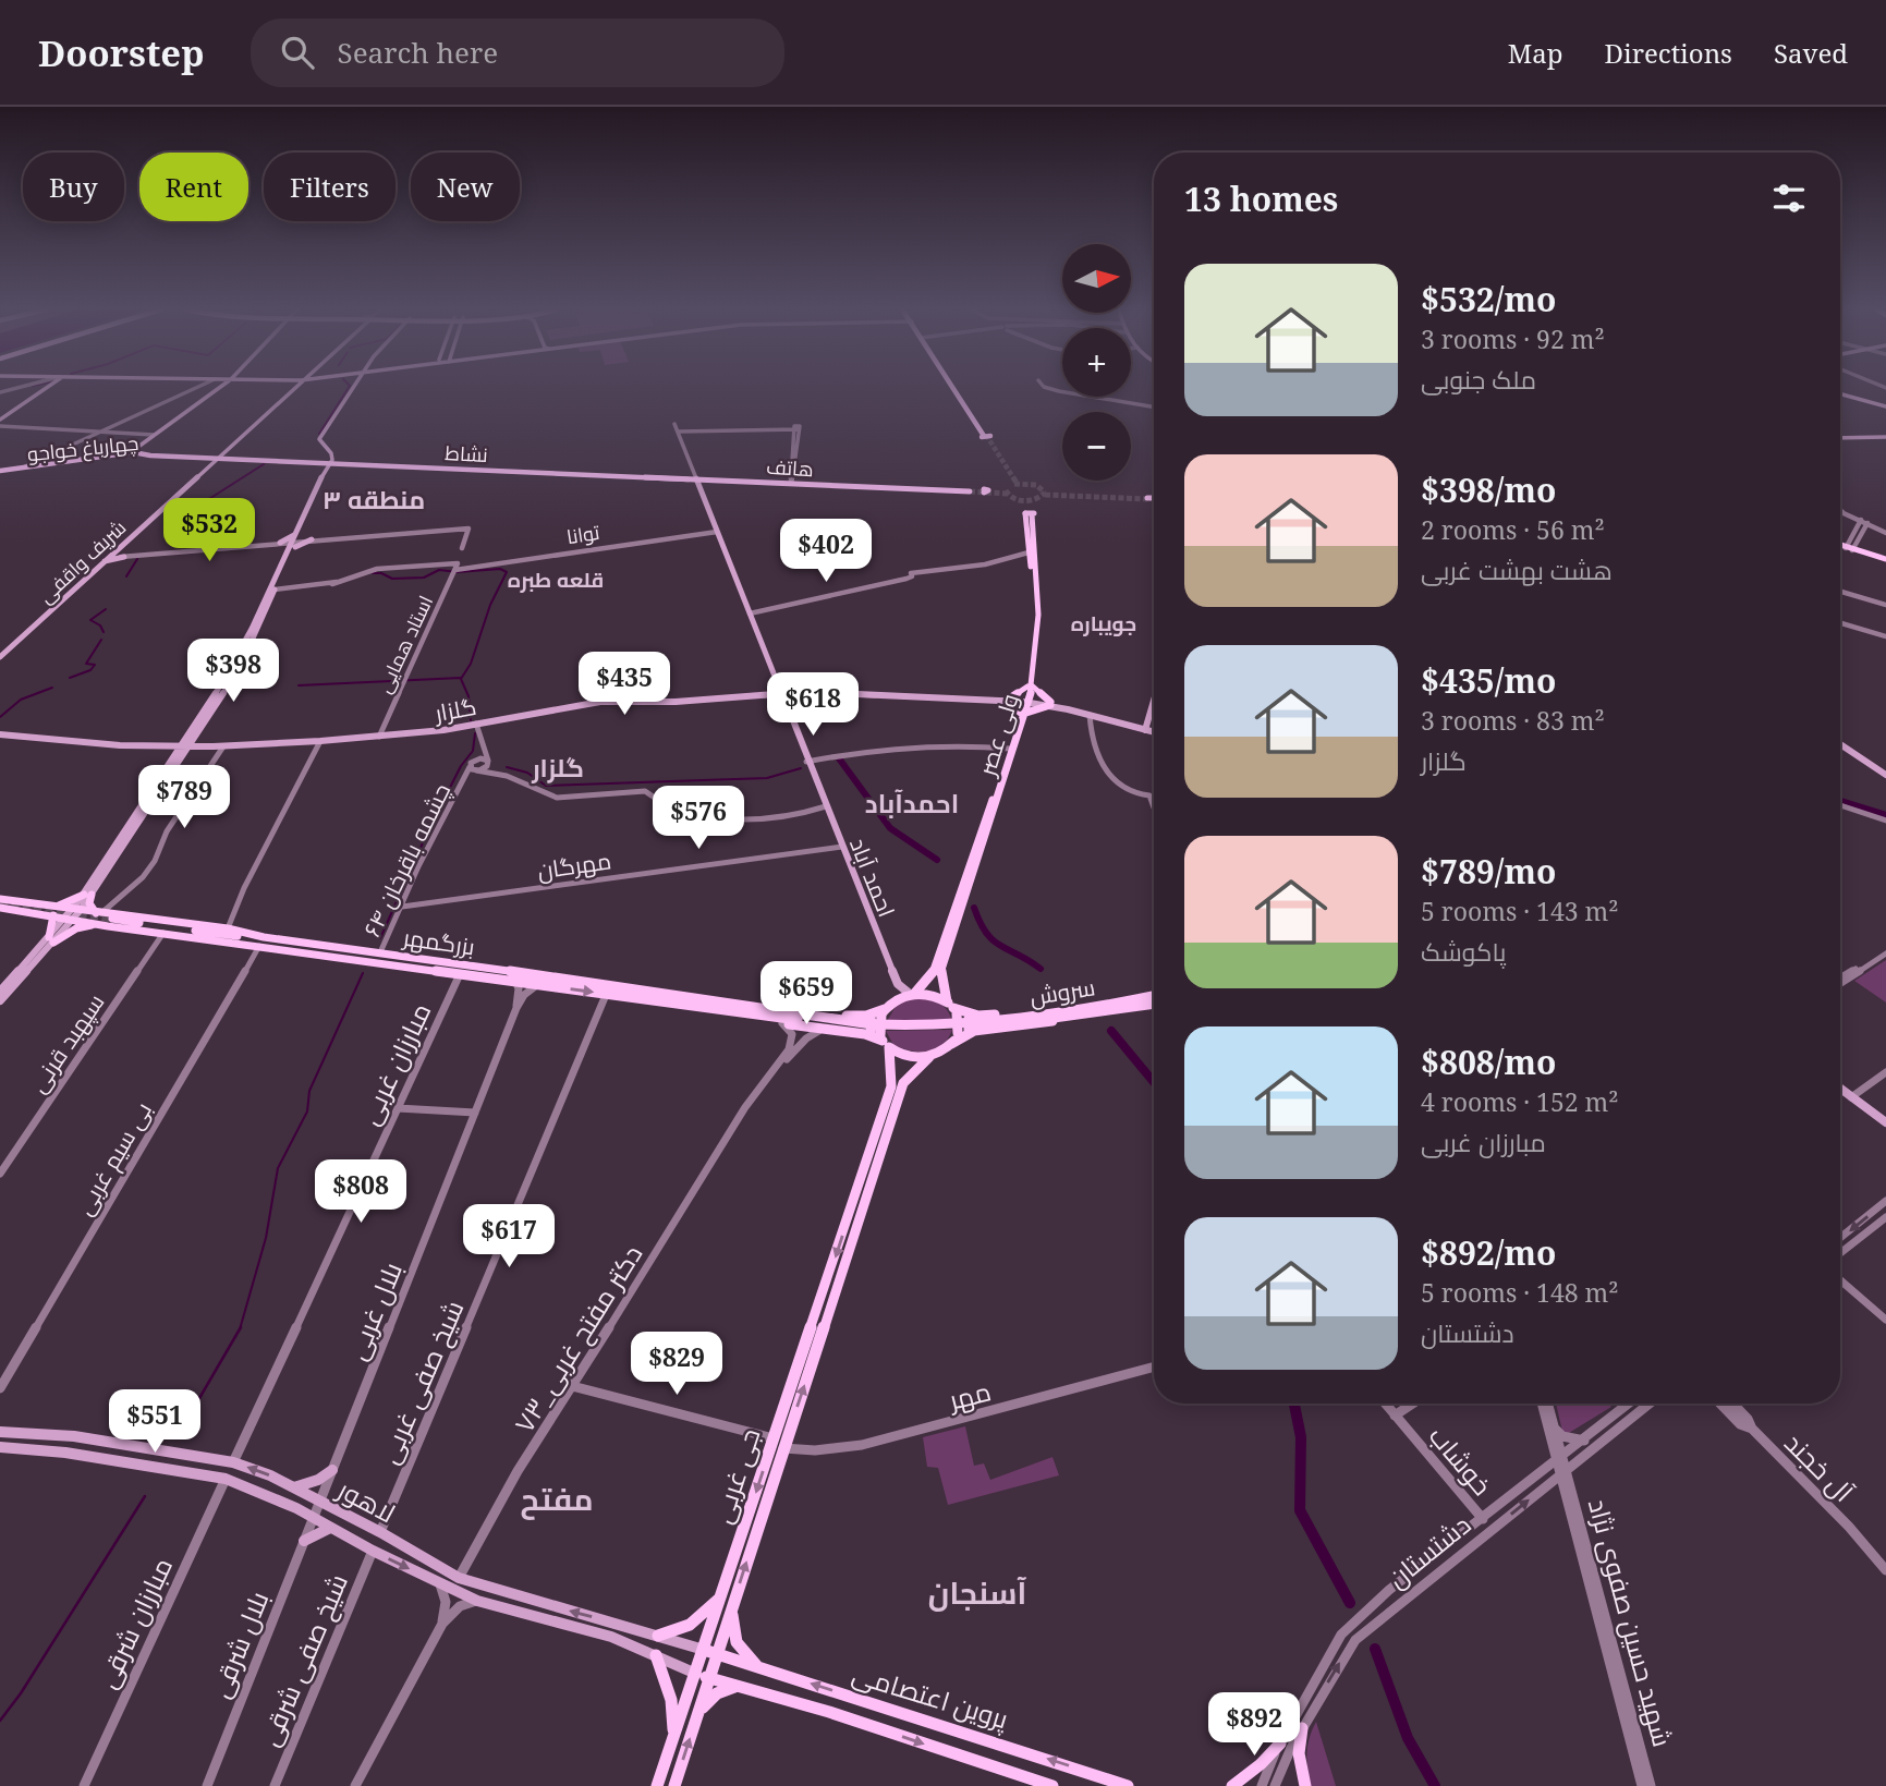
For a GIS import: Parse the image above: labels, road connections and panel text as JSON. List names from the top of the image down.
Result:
{
  "streets": {
    "main road": [
      "چهارباغ خواجو",
      "نشاط",
      "هاتف",
      "شریف واقفی",
      "گلزار",
      "ولی عصر",
      "احمد آباد",
      "بزرگمهر",
      "سروش",
      "جی غربی",
      "لاهور",
      "پروین اعتصامی"
    ],
    "street": [
      "توانا",
      "استاد همایی",
      "چشمه باقرخان ۶۴",
      "مهرگان",
      "سپهبد قرنی",
      "مبارزان غربی",
      "بی سیم غربی",
      "بلال غربی",
      "۷۳_دکتر مفتح غربی",
      "شیخ صفی غربی",
      "مهر",
      "خوشاب",
      "آل خجند",
      "دشتستان",
      "مبارزان شرقی",
      "شهید حسین صفوی نژاد",
      "بلال شرقی",
      "شیخ صفی شرقی"
    ]
  },
  "crossings": [
    ["چهارباغ خواجو", "نشاط"],
    ["چهارباغ خواجو", "شریف واقفی"],
    ["نشاط", "شریف واقفی"],
    ["هاتف", "احمد آباد"],
    ["توانا", "استاد همایی"],
    ["توانا", "احمد آباد"],
    ["استاد همایی", "گلزار"],
    ["گلزار", "ولی عصر"],
    ["گلزار", "احمد آباد"],
    ["ولی عصر", "احمد آباد"],
    ["چشمه باقرخان ۶۴", "مهرگان"],
    ["چشمه باقرخان ۶۴", "بزرگمهر"],
    ["مهرگان", "احمد آباد"],
    ["بزرگمهر", "سروش"],
    ["بزرگمهر", "سپهبد قرنی"],
    ["بزرگمهر", "مبارزان غربی"],
    ["بزرگمهر", "بی سیم غربی"],
    ["بزرگمهر", "شیخ صفی غربی"],
    ["بزرگمهر", "جی غربی"],
    ["مبارزان غربی", "لاهور"],
    ["بلال غربی", "لاهور"],
    ["بلال غربی", "بلال شرقی"],
    ["۷۳_دکتر مفتح غربی", "مهر"],
    ["۷۳_دکتر مفتح غربی", "لاهور"],
    ["شیخ صفی غربی", "لاهور"],
    ["مهر", "جی غربی"],
    ["خوشاب", "دشتستان"],
    ["جی غربی", "لاهور"],
    ["جی غربی", "پروین اعتصامی"],
    ["لاهور", "مبارزان شرقی"],
    ["لاهور", "بلال شرقی"],
    ["لاهور", "شیخ صفی شرقی"],
    ["لاهور", "پروین اعتصامی"],
    ["دشتستان", "شهید حسین صفوی نژاد"]
  ],
  "districts": [
    "منطقه ۳",
    "قلعه طبره",
    "جویباره",
    "گلزار",
    "احمدآباد",
    "مفتح",
    "آسنجان"
  ],
  "north": "right",
  "page": {
    "header": "Doorstep",
    "search": "Search here",
    "nav": ["Map", "Directions", "Saved"],
    "chip": [
      "Buy",
      "Rent",
      "Filters",
      "New"
    ],
    "heading": "13 homes",
    "map_buttons": ["+", "−"],
    "list": [
      {
        "name": "$532/mo",
        "note": "3 rooms · 92 m² · ملک جنوبی"
      },
      {
        "name": "$398/mo",
        "note": "2 rooms · 56 m² · هشت بهشت غربی"
      },
      {
        "name": "$435/mo",
        "note": "3 rooms · 83 m² · گلزار"
      },
      {
        "name": "$789/mo",
        "note": "5 rooms · 143 m² · پاکوشک"
      },
      {
        "name": "$808/mo",
        "note": "4 rooms · 152 m² · مبارزان غربی"
      },
      {
        "name": "$892/mo",
        "note": "5 rooms · 148 m² · دشتستان"
      }
    ],
    "price": [
      "$532",
      "$402",
      "$398",
      "$435",
      "$618",
      "$789",
      "$576",
      "$659",
      "$808",
      "$617",
      "$829",
      "$551",
      "$892"
    ]
  }
}
